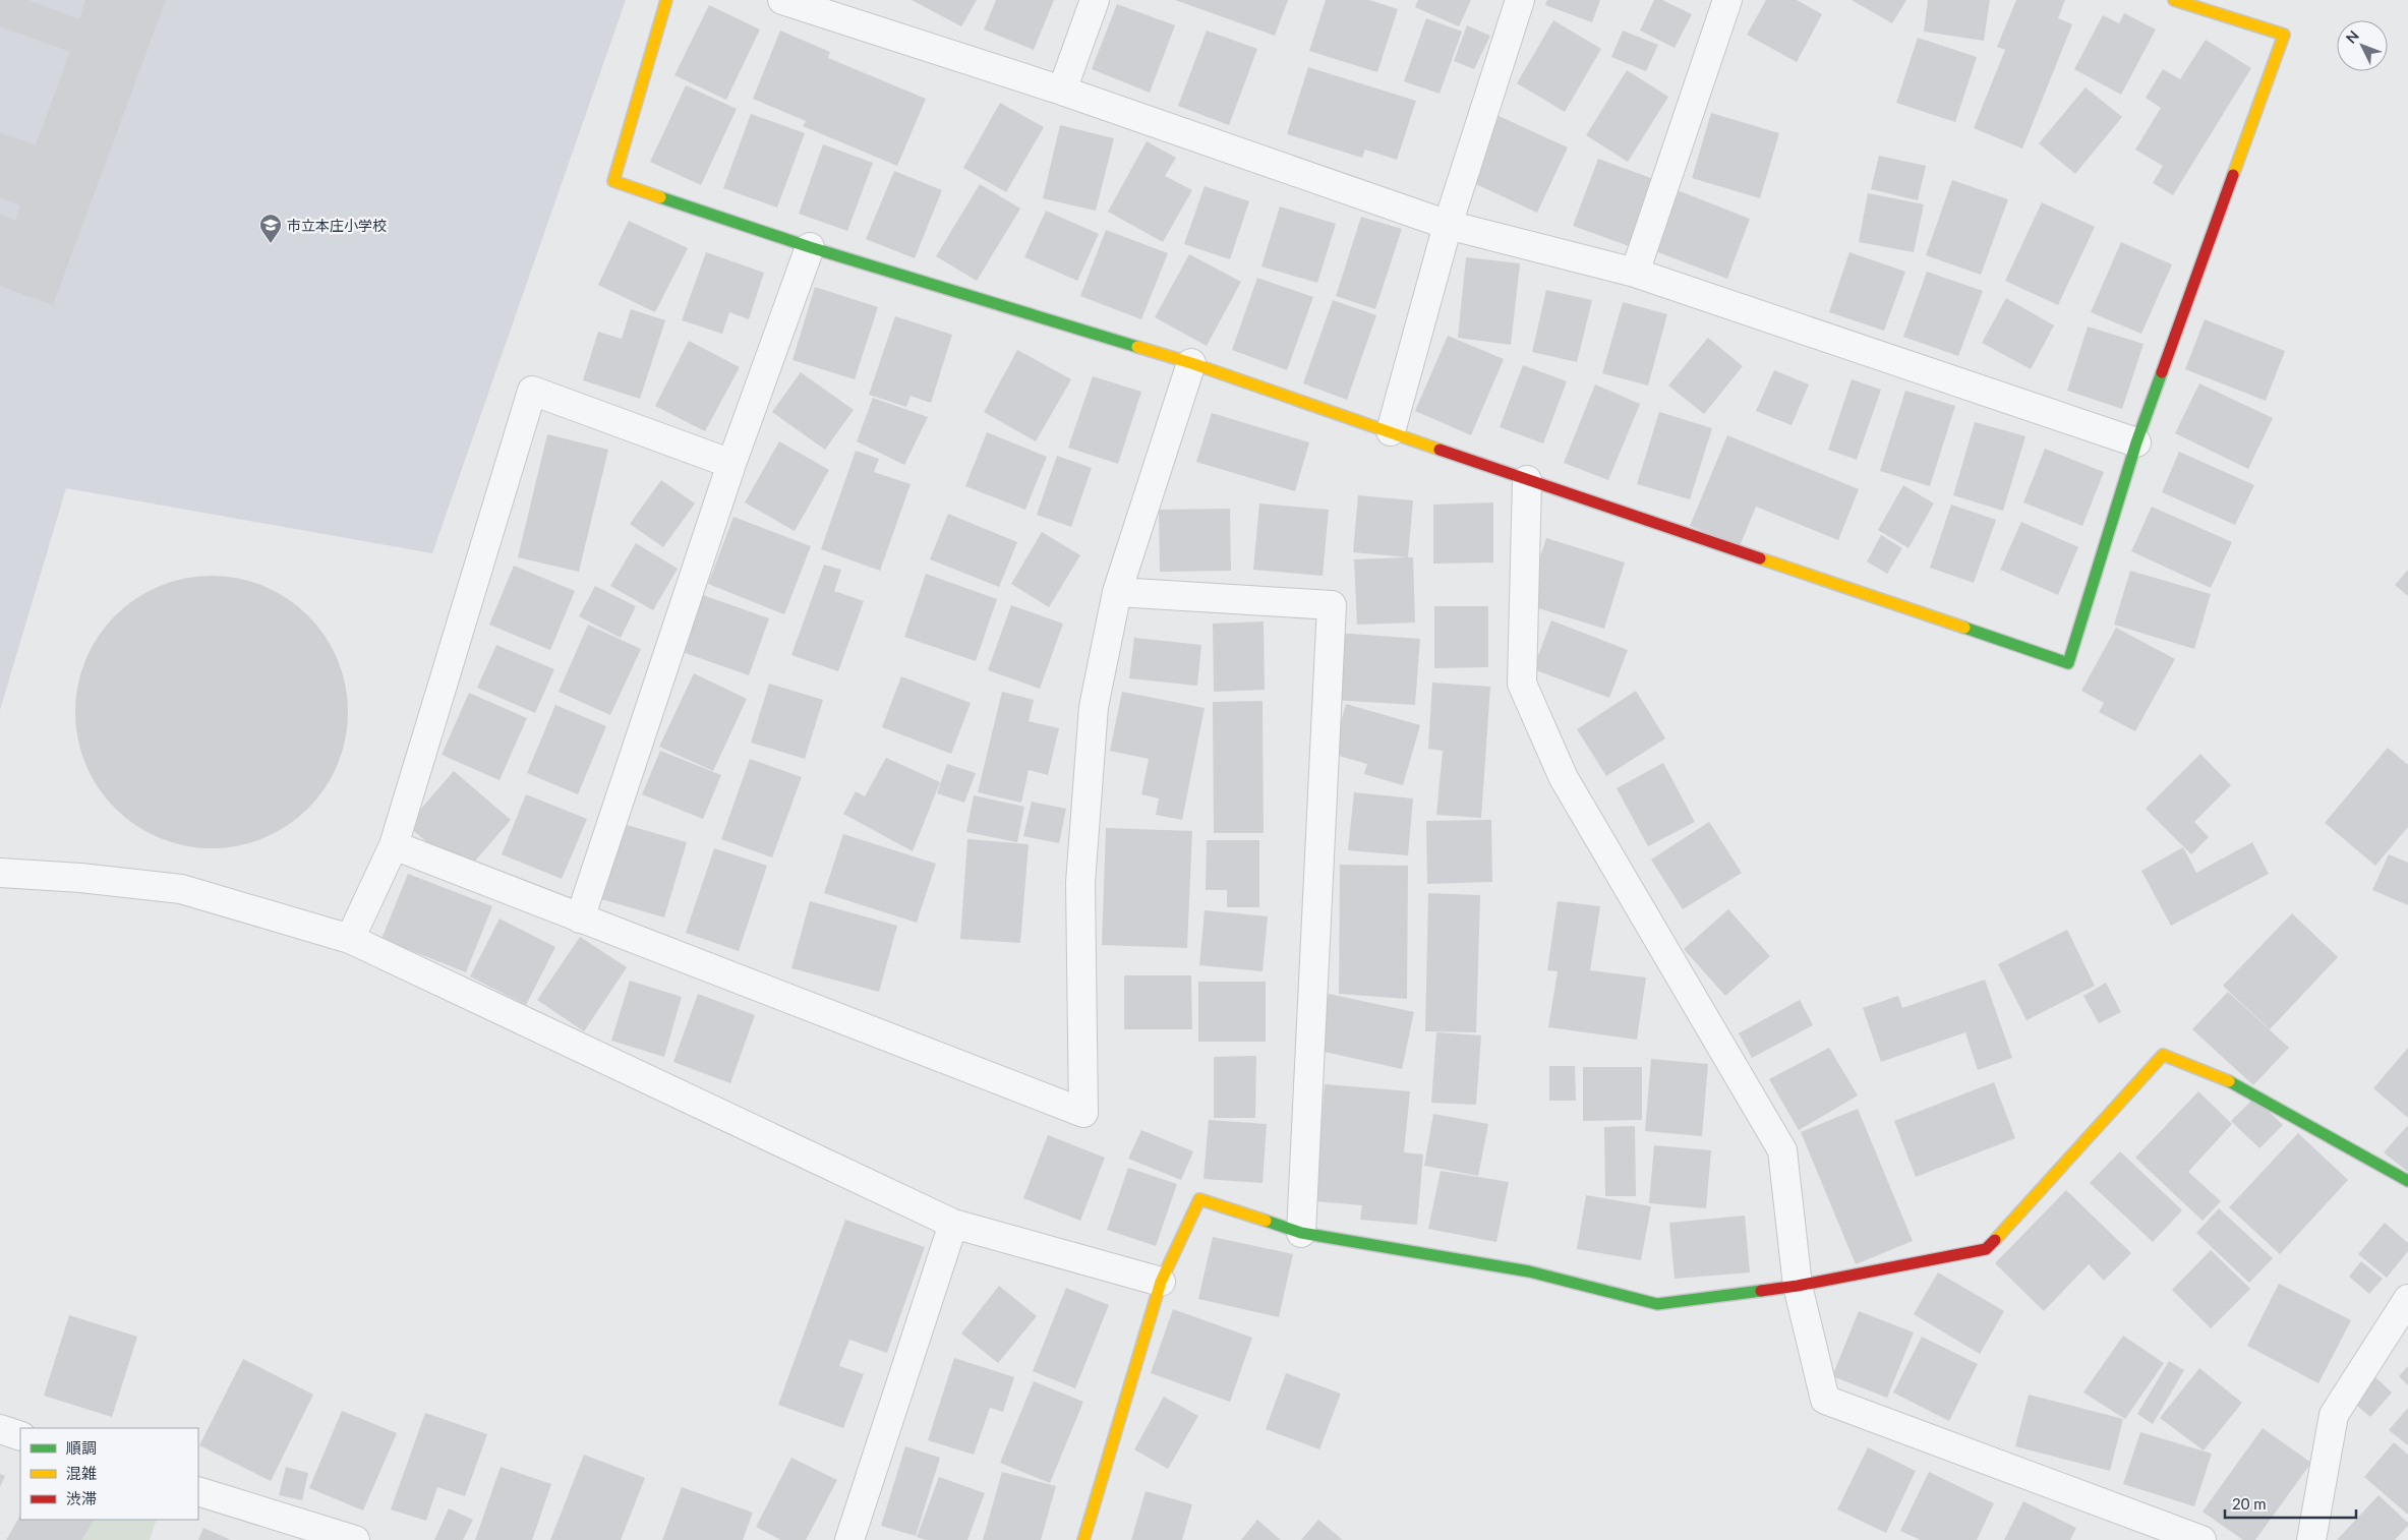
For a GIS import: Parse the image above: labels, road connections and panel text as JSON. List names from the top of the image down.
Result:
{
  "places": {
    "school or university": ["市立本庄小学校"]
  },
  "legend": ["順調", "混雑", "渋滞"],
  "scale_bar": "20 m",
  "north": "top left"
}
